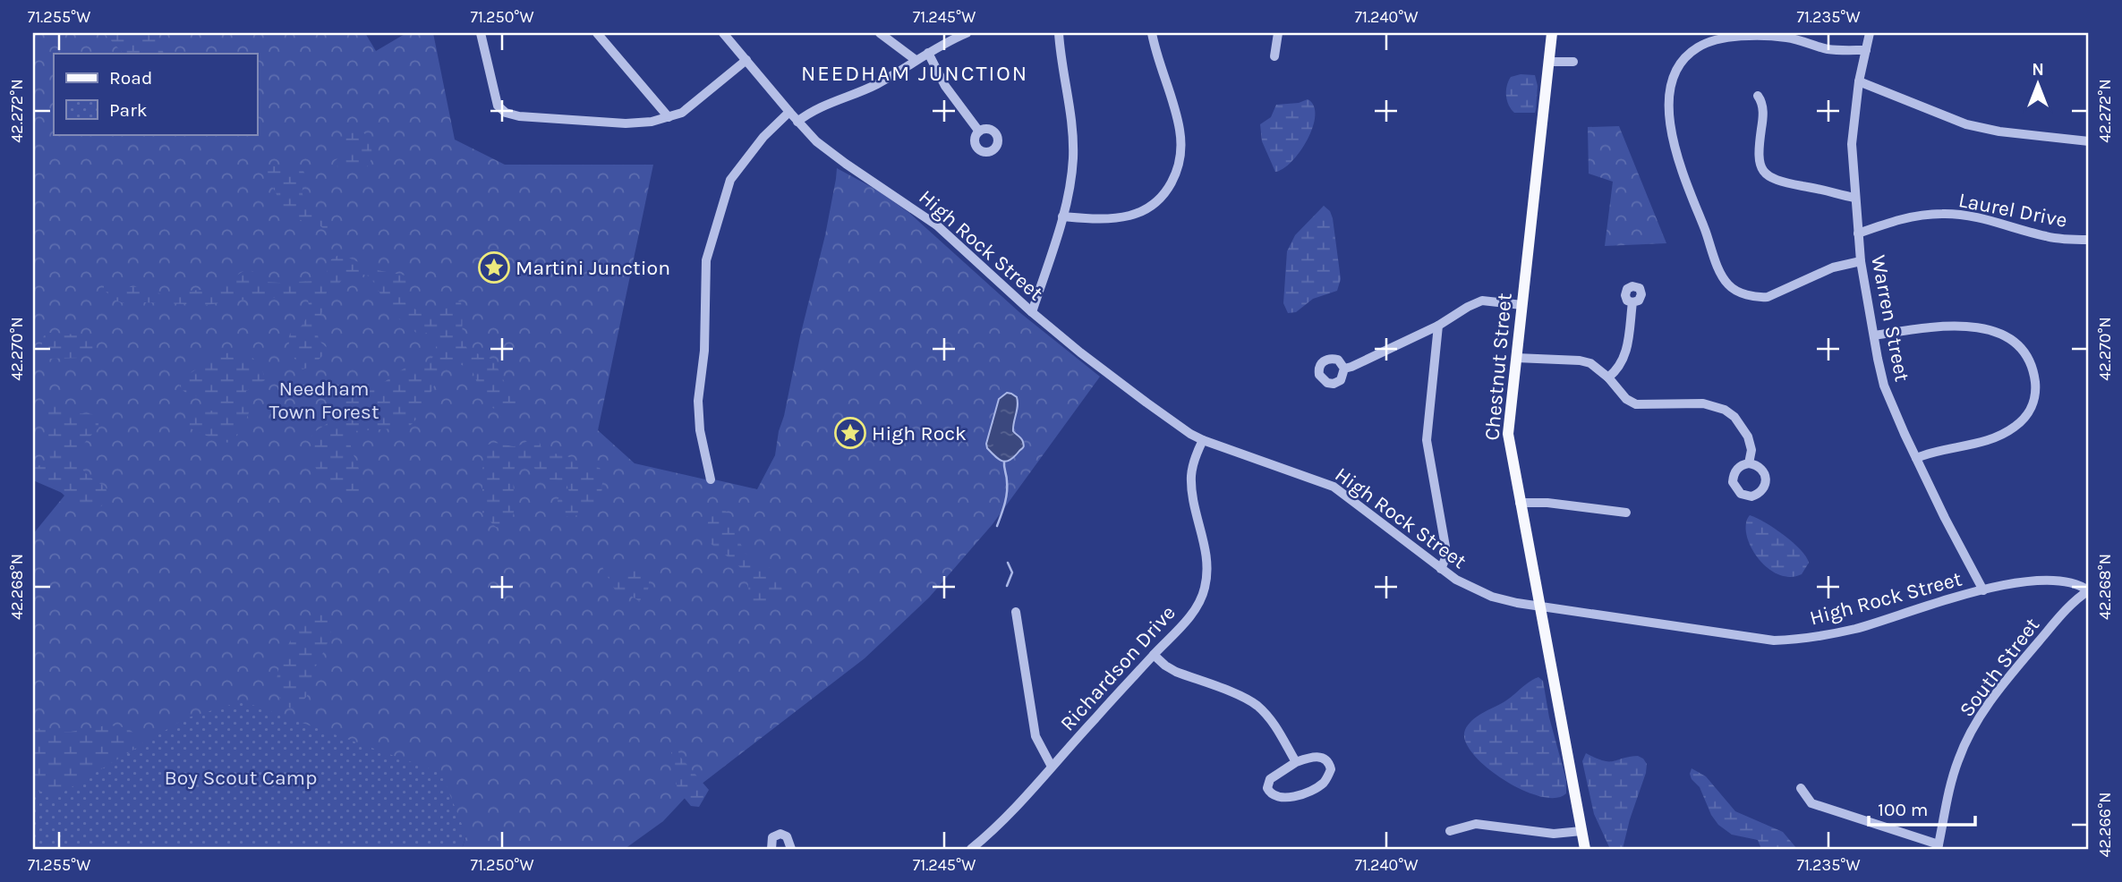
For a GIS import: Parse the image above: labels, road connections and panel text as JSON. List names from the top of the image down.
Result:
{
  "streets": {
    "main road": ["Chestnut Street"],
    "street": [
      "Laurel Drive",
      "High Rock Street",
      "Warren Street",
      "South Street",
      "Richardson Drive"
    ]
  },
  "crossings": [
    ["Laurel Drive", "Warren Street"],
    ["High Rock Street", "Warren Street"],
    ["High Rock Street", "Chestnut Street"],
    ["High Rock Street", "South Street"],
    ["High Rock Street", "Richardson Drive"]
  ],
  "districts": ["NEEDHAM JUNCTION"],
  "parks": ["Needham Town Forest", "Boy Scout Camp"],
  "places": {
    "place": ["Martini Junction", "High Rock"]
  },
  "legend": ["Road", "Park"],
  "scale_bar": "100 m",
  "north": "top",
  "coordinates": [
    "71.255°W",
    "71.250°W",
    "71.245°W",
    "71.240°W",
    "71.235°W",
    "42.272°N",
    "42.270°N",
    "42.268°N",
    "42.266°N"
  ]
}
